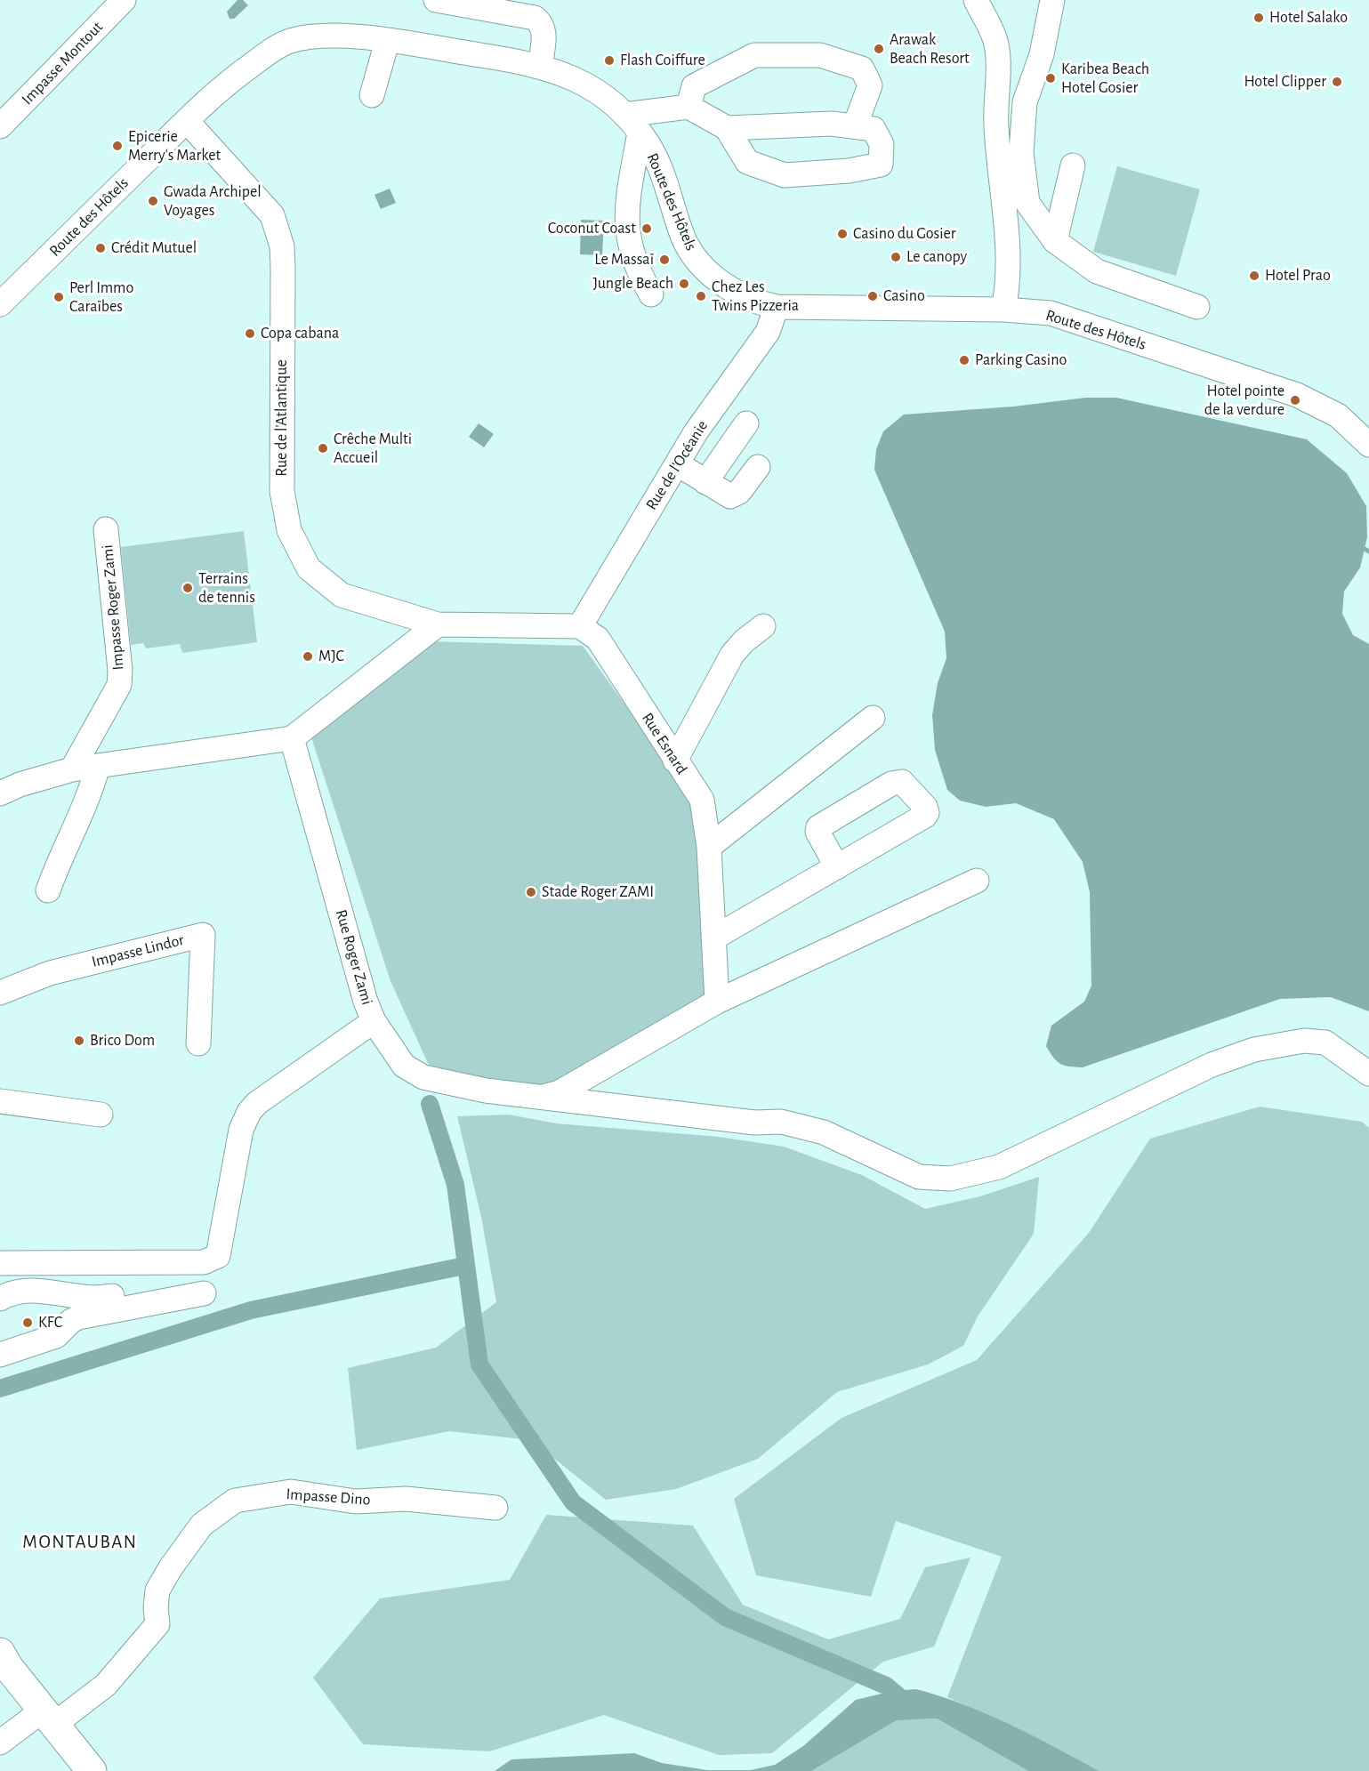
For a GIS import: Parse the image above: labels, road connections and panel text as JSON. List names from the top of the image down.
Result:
{
  "streets": {
    "street": [
      "Impasse Montout",
      "Route des Hôtels",
      "Rue de l'Atlantique",
      "Rue de l'Océanie",
      "Impasse Roger Zami",
      "Rue Esnard",
      "Impasse Lindor",
      "Rue Roger Zami",
      "Impasse Dino"
    ]
  },
  "crossings": [
    ["Route des Hôtels", "Rue de l'Atlantique"],
    ["Route des Hôtels", "Rue de l'Océanie"],
    ["Rue de l'Océanie", "Rue Esnard"]
  ],
  "districts": ["MONTAUBAN"],
  "places": [
    "Hotel Salako",
    "Arawak Beach Resort",
    "Flash Coiffure",
    "Karibea Beach Hotel Gosier",
    "Hotel Clipper",
    "Epicerie Merry's Market",
    "Gwada Archipel Voyages",
    "Coconut Coast",
    "Casino du Gosier",
    "Crédit Mutuel",
    "Le canopy",
    "Le Massaï",
    "Hotel Prao",
    "Jungle Beach",
    "Chez Les Twins Pizzeria",
    "Casino",
    "Perl Immo Caraïbes",
    "Copa cabana",
    "Parking Casino",
    "Hotel pointe de la verdure",
    "Crêche Multi Accueil",
    "Terrains de tennis",
    "MJC",
    "Stade Roger ZAMI",
    "Brico Dom",
    "KFC"
  ]
}
